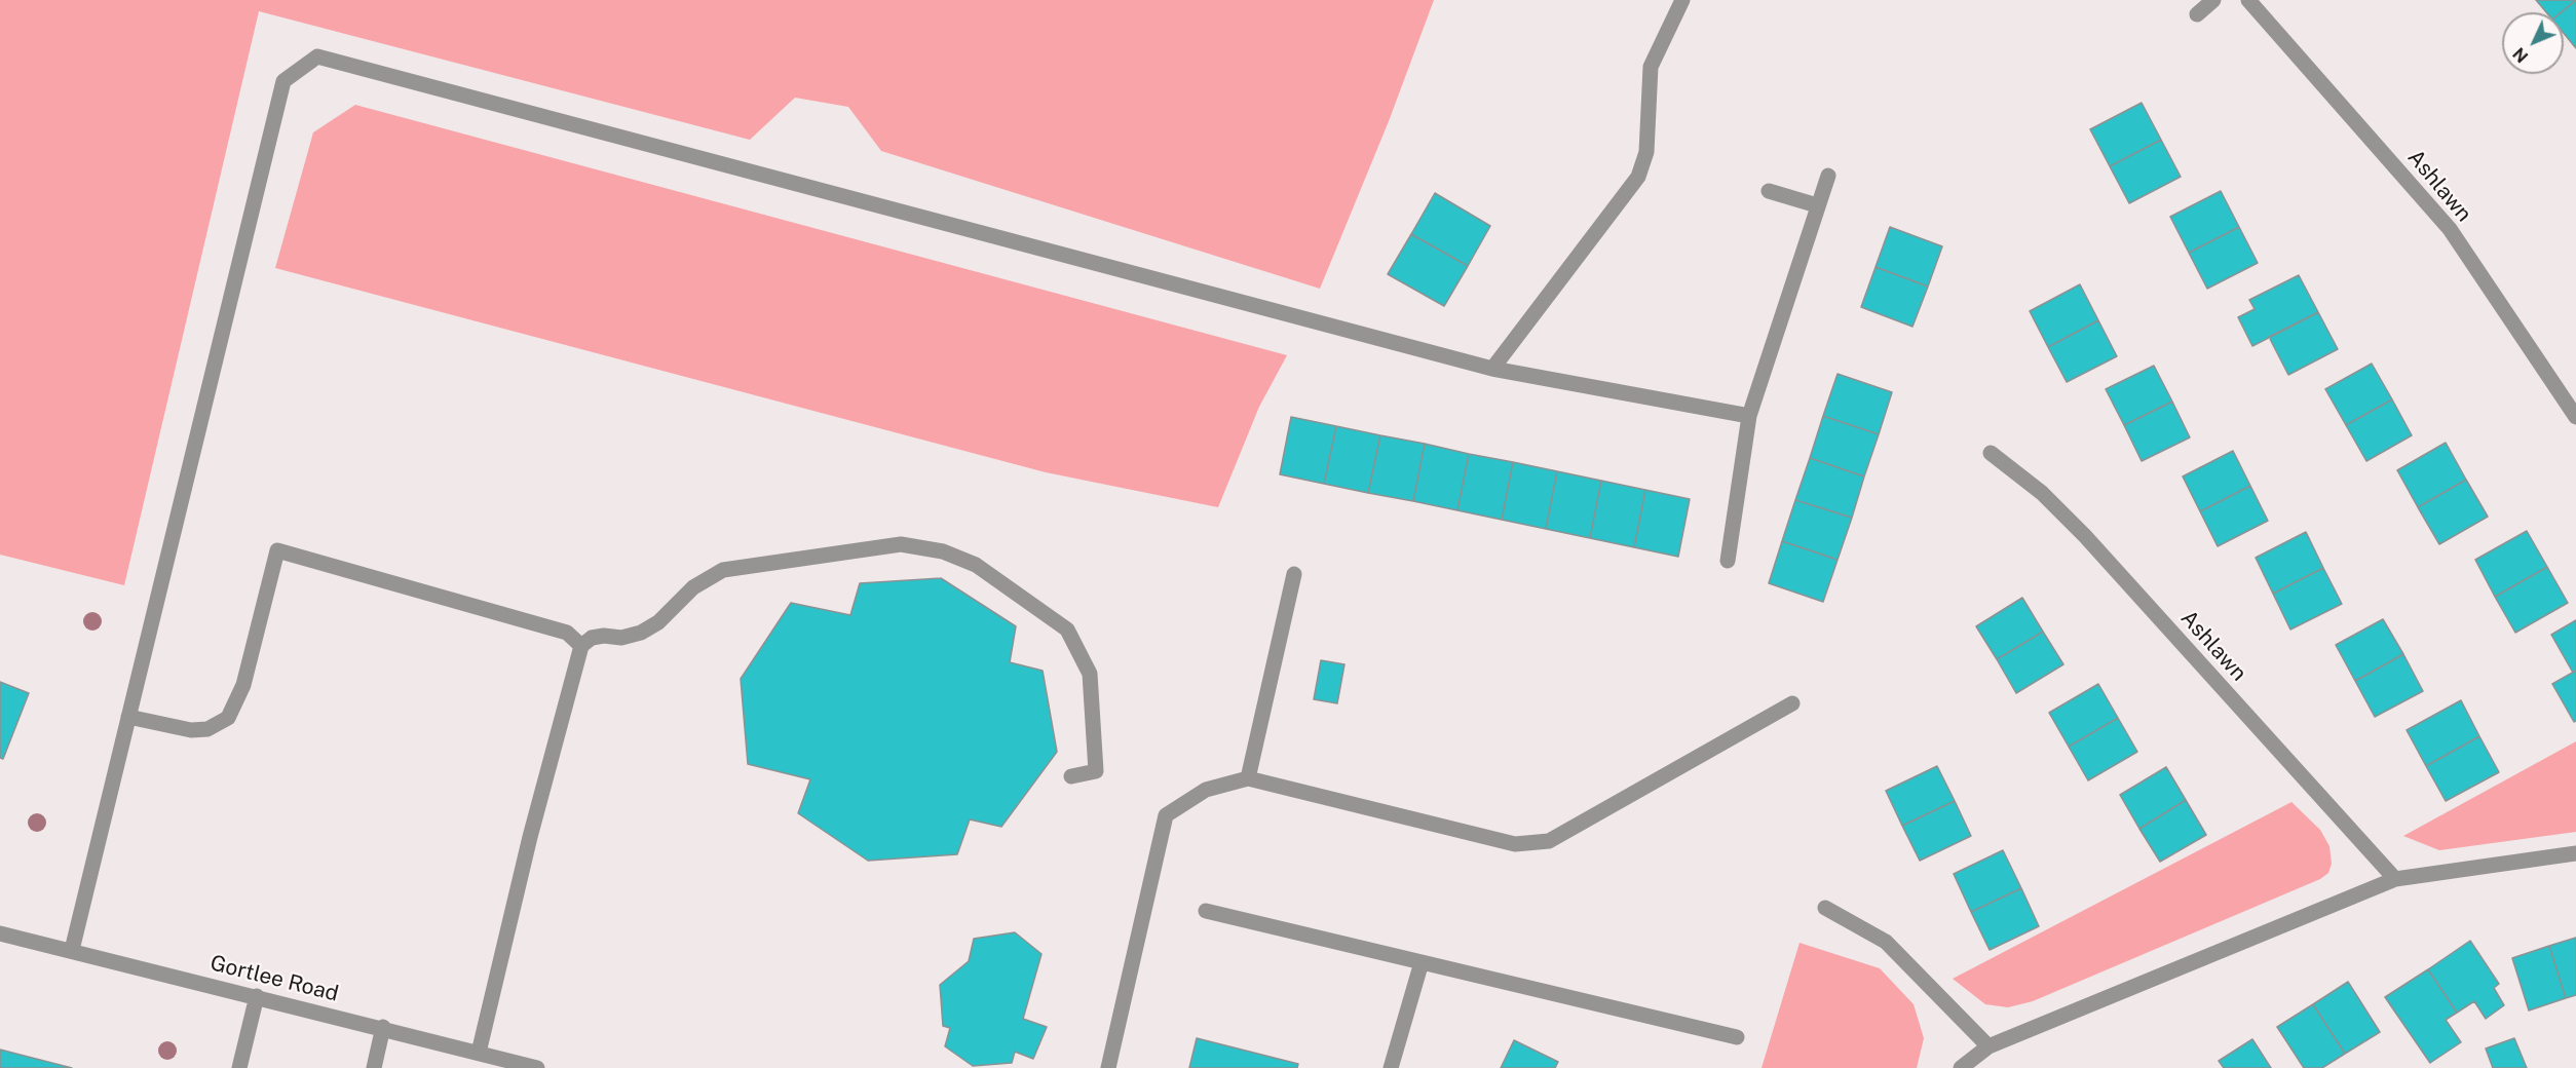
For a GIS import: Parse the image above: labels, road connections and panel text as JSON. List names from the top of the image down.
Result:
{
  "streets": {
    "street": ["Ashlawn", "Gortlee Road"]
  },
  "north": "bottom left"
}
